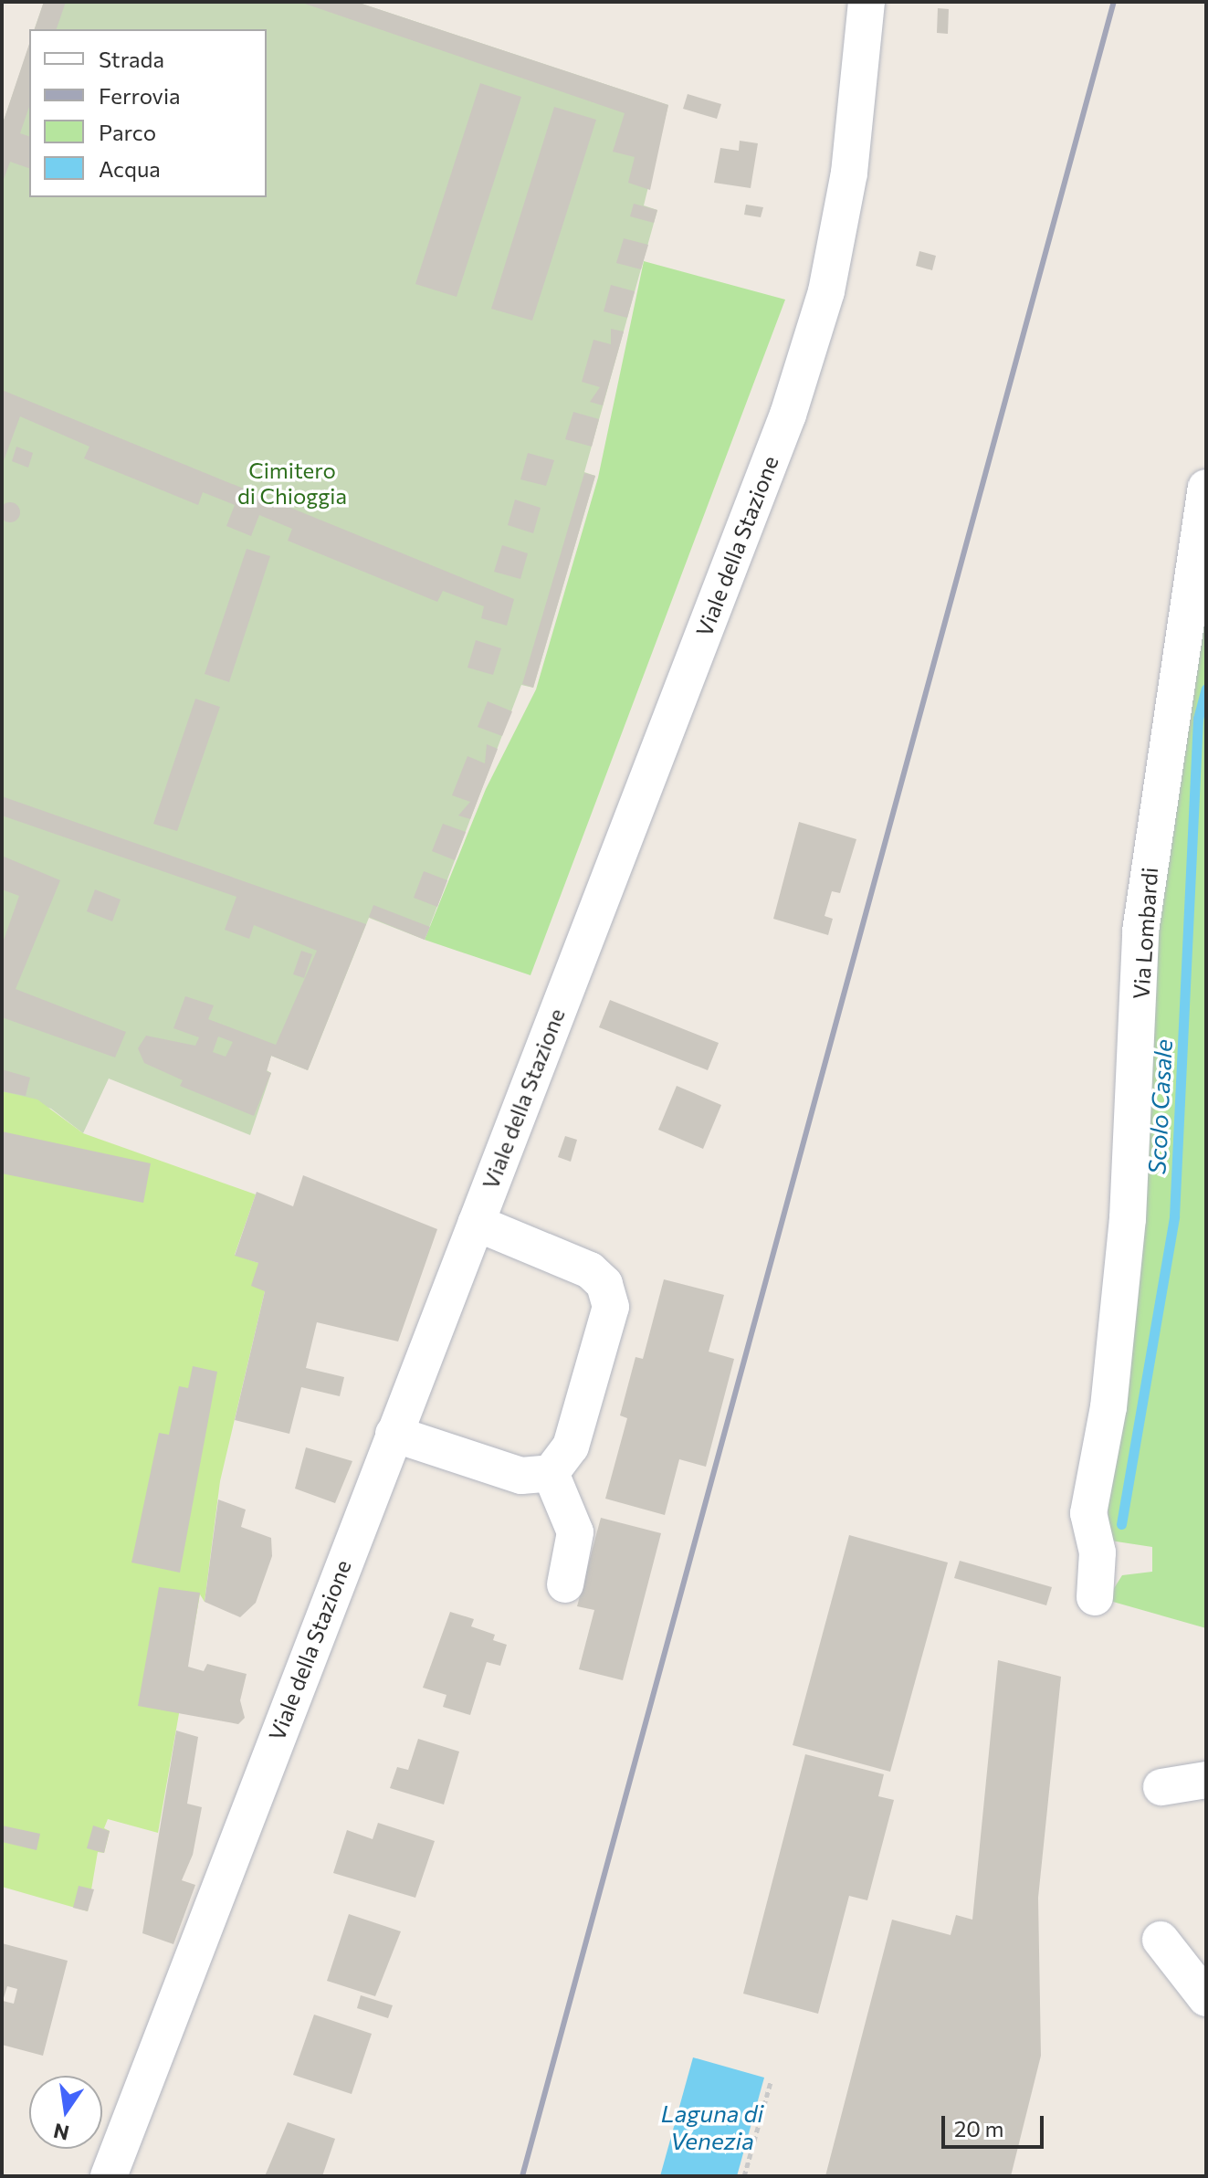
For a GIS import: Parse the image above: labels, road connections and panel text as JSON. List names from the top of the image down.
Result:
{
  "streets": {
    "street": ["Viale della Stazione", "Via Lombardi"]
  },
  "water": ["Scolo Casale", "Laguna di Venezia"],
  "parks": ["Cimitero di Chioggia"],
  "legend": [
    "Strada",
    "Ferrovia",
    "Parco",
    "Acqua"
  ],
  "scale_bar": "20 m",
  "north": "bottom"
}
